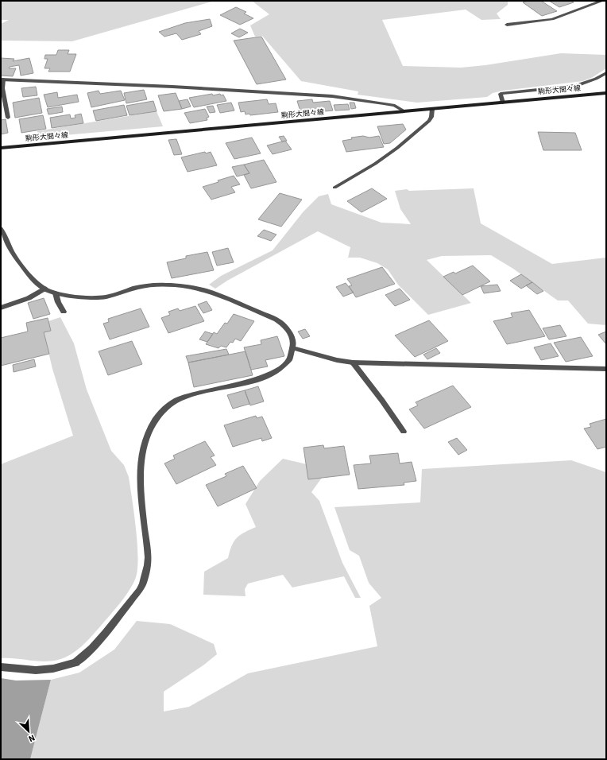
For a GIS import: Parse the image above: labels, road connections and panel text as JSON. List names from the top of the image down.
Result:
{
  "streets": {
    "main road": ["駒形大間々線"]
  },
  "north": "bottom right"
}
